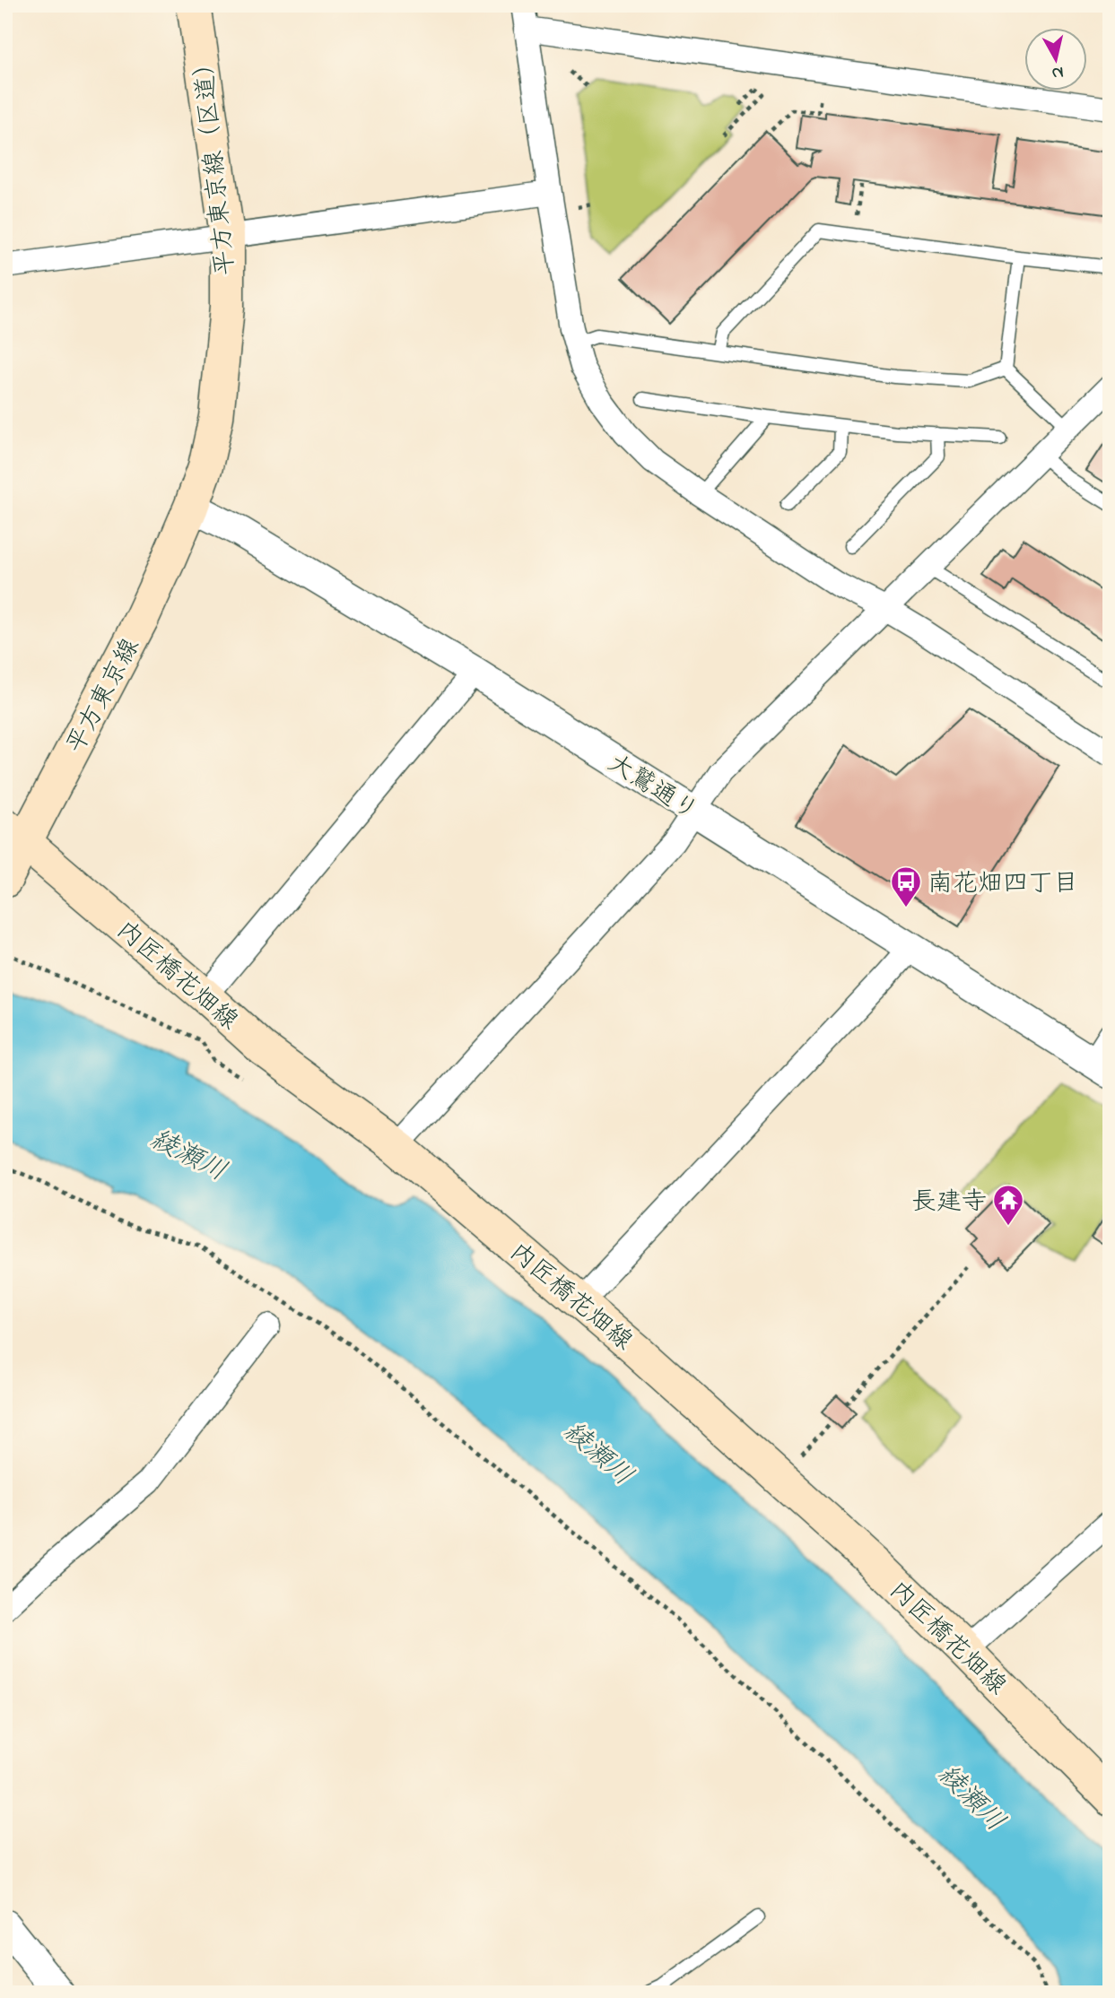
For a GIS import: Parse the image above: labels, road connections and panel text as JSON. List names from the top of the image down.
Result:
{
  "streets": {
    "main road": ["平方東京線（区道）", "平方東京線", "内匠橋花畑線"],
    "street": ["大鷲通り"]
  },
  "crossings": [
    ["平方東京線（区道）", "平方東京線"],
    ["平方東京線（区道）", "大鷲通り"],
    ["平方東京線", "大鷲通り"],
    ["平方東京線", "内匠橋花畑線"]
  ],
  "water": ["綾瀬川"],
  "places": {
    "bus stop": ["南花畑四丁目"],
    "temple": ["長建寺"]
  },
  "north": "bottom"
}
